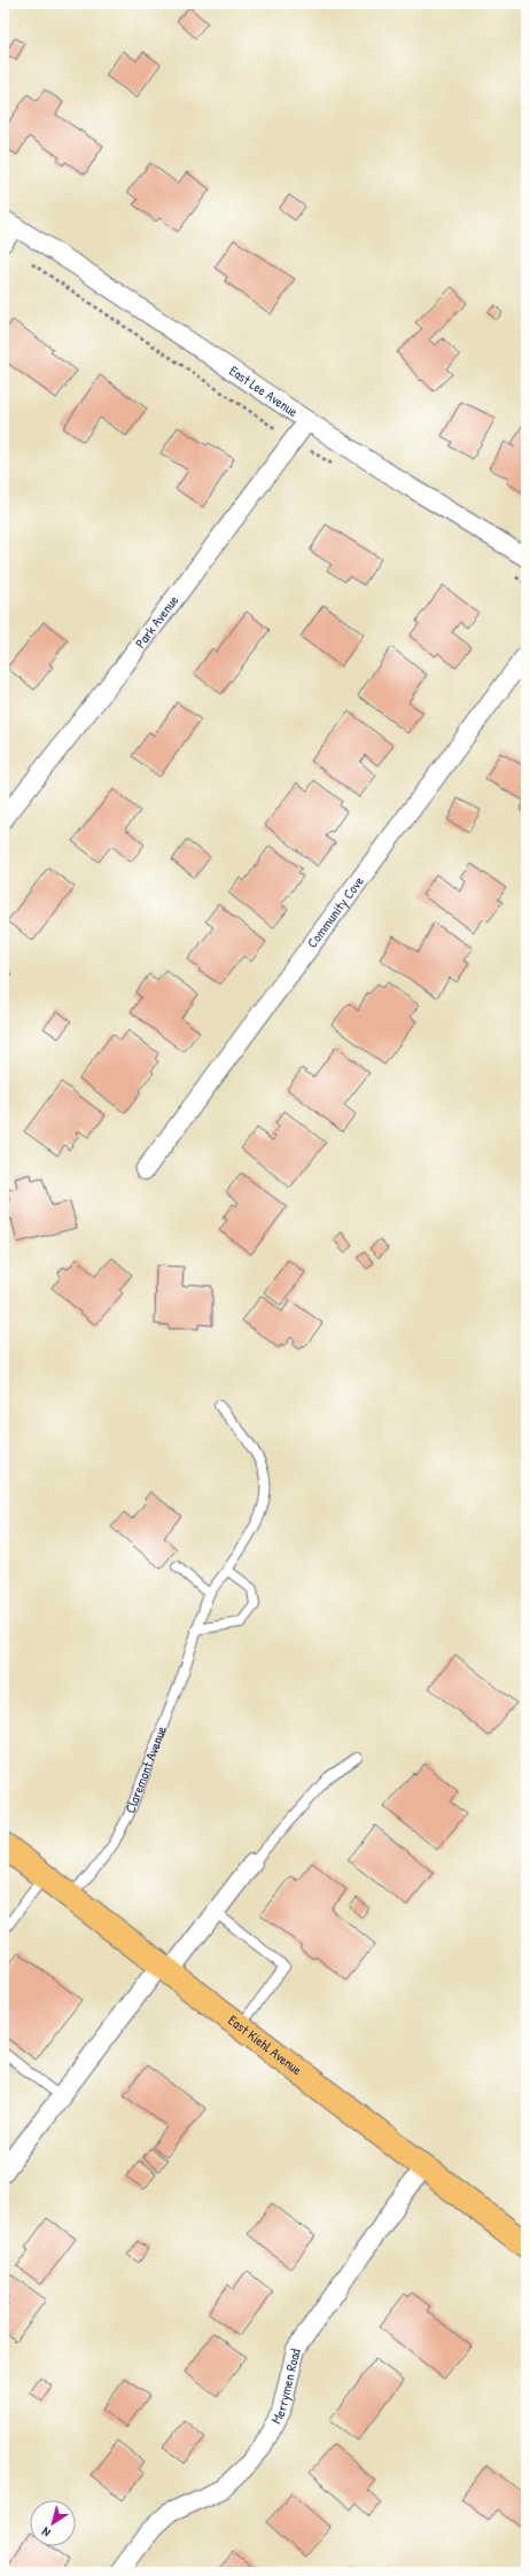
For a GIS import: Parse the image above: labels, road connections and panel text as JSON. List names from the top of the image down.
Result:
{
  "streets": {
    "main road": ["East Kiehl Avenue"],
    "street": [
      "East Lee Avenue",
      "Park Avenue",
      "Community Cove",
      "Merrymen Road"
    ],
    "lane": ["Claremont Avenue"]
  },
  "crossings": [
    ["East Lee Avenue", "Park Avenue"],
    ["Claremont Avenue", "East Kiehl Avenue"],
    ["East Kiehl Avenue", "Merrymen Road"]
  ],
  "north": "bottom left"
}
